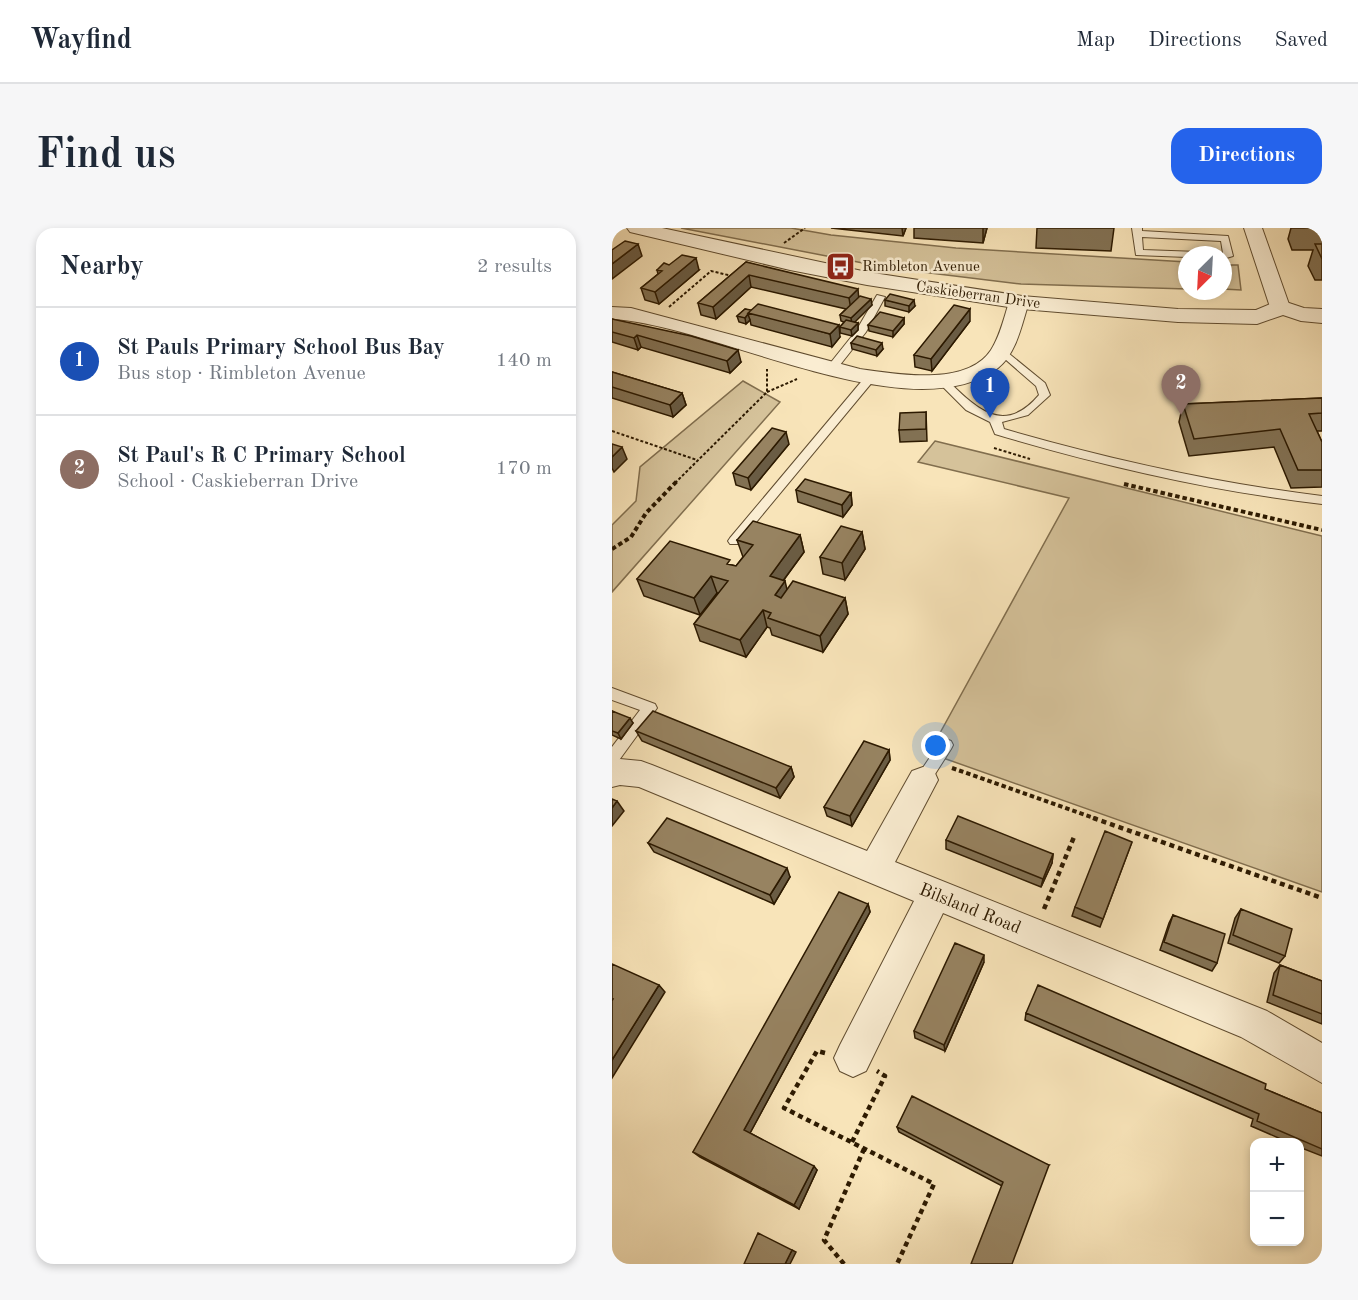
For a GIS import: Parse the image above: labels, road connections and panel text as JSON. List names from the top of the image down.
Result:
{
  "streets": {
    "street": ["Caskieberran Drive", "Bilsland Road"]
  },
  "places": {
    "bus stop": ["Rimbleton Avenue"]
  },
  "north": "bottom left",
  "page": {
    "header": "Wayfind",
    "nav": ["Map", "Directions", "Saved"],
    "buttons": "Directions",
    "title": "Find us",
    "heading": ["Nearby", "2 results"],
    "list": [
      {
        "mark": "1",
        "name": "St Pauls Primary School Bus Bay",
        "note": "Bus stop · Rimbleton Avenue",
        "value": "140 m"
      },
      {
        "mark": "2",
        "name": "St Paul's R C Primary School",
        "note": "School · Caskieberran Drive",
        "value": "170 m"
      }
    ],
    "pins": ["2", "1"],
    "map_buttons": ["+", "−"]
  }
}
